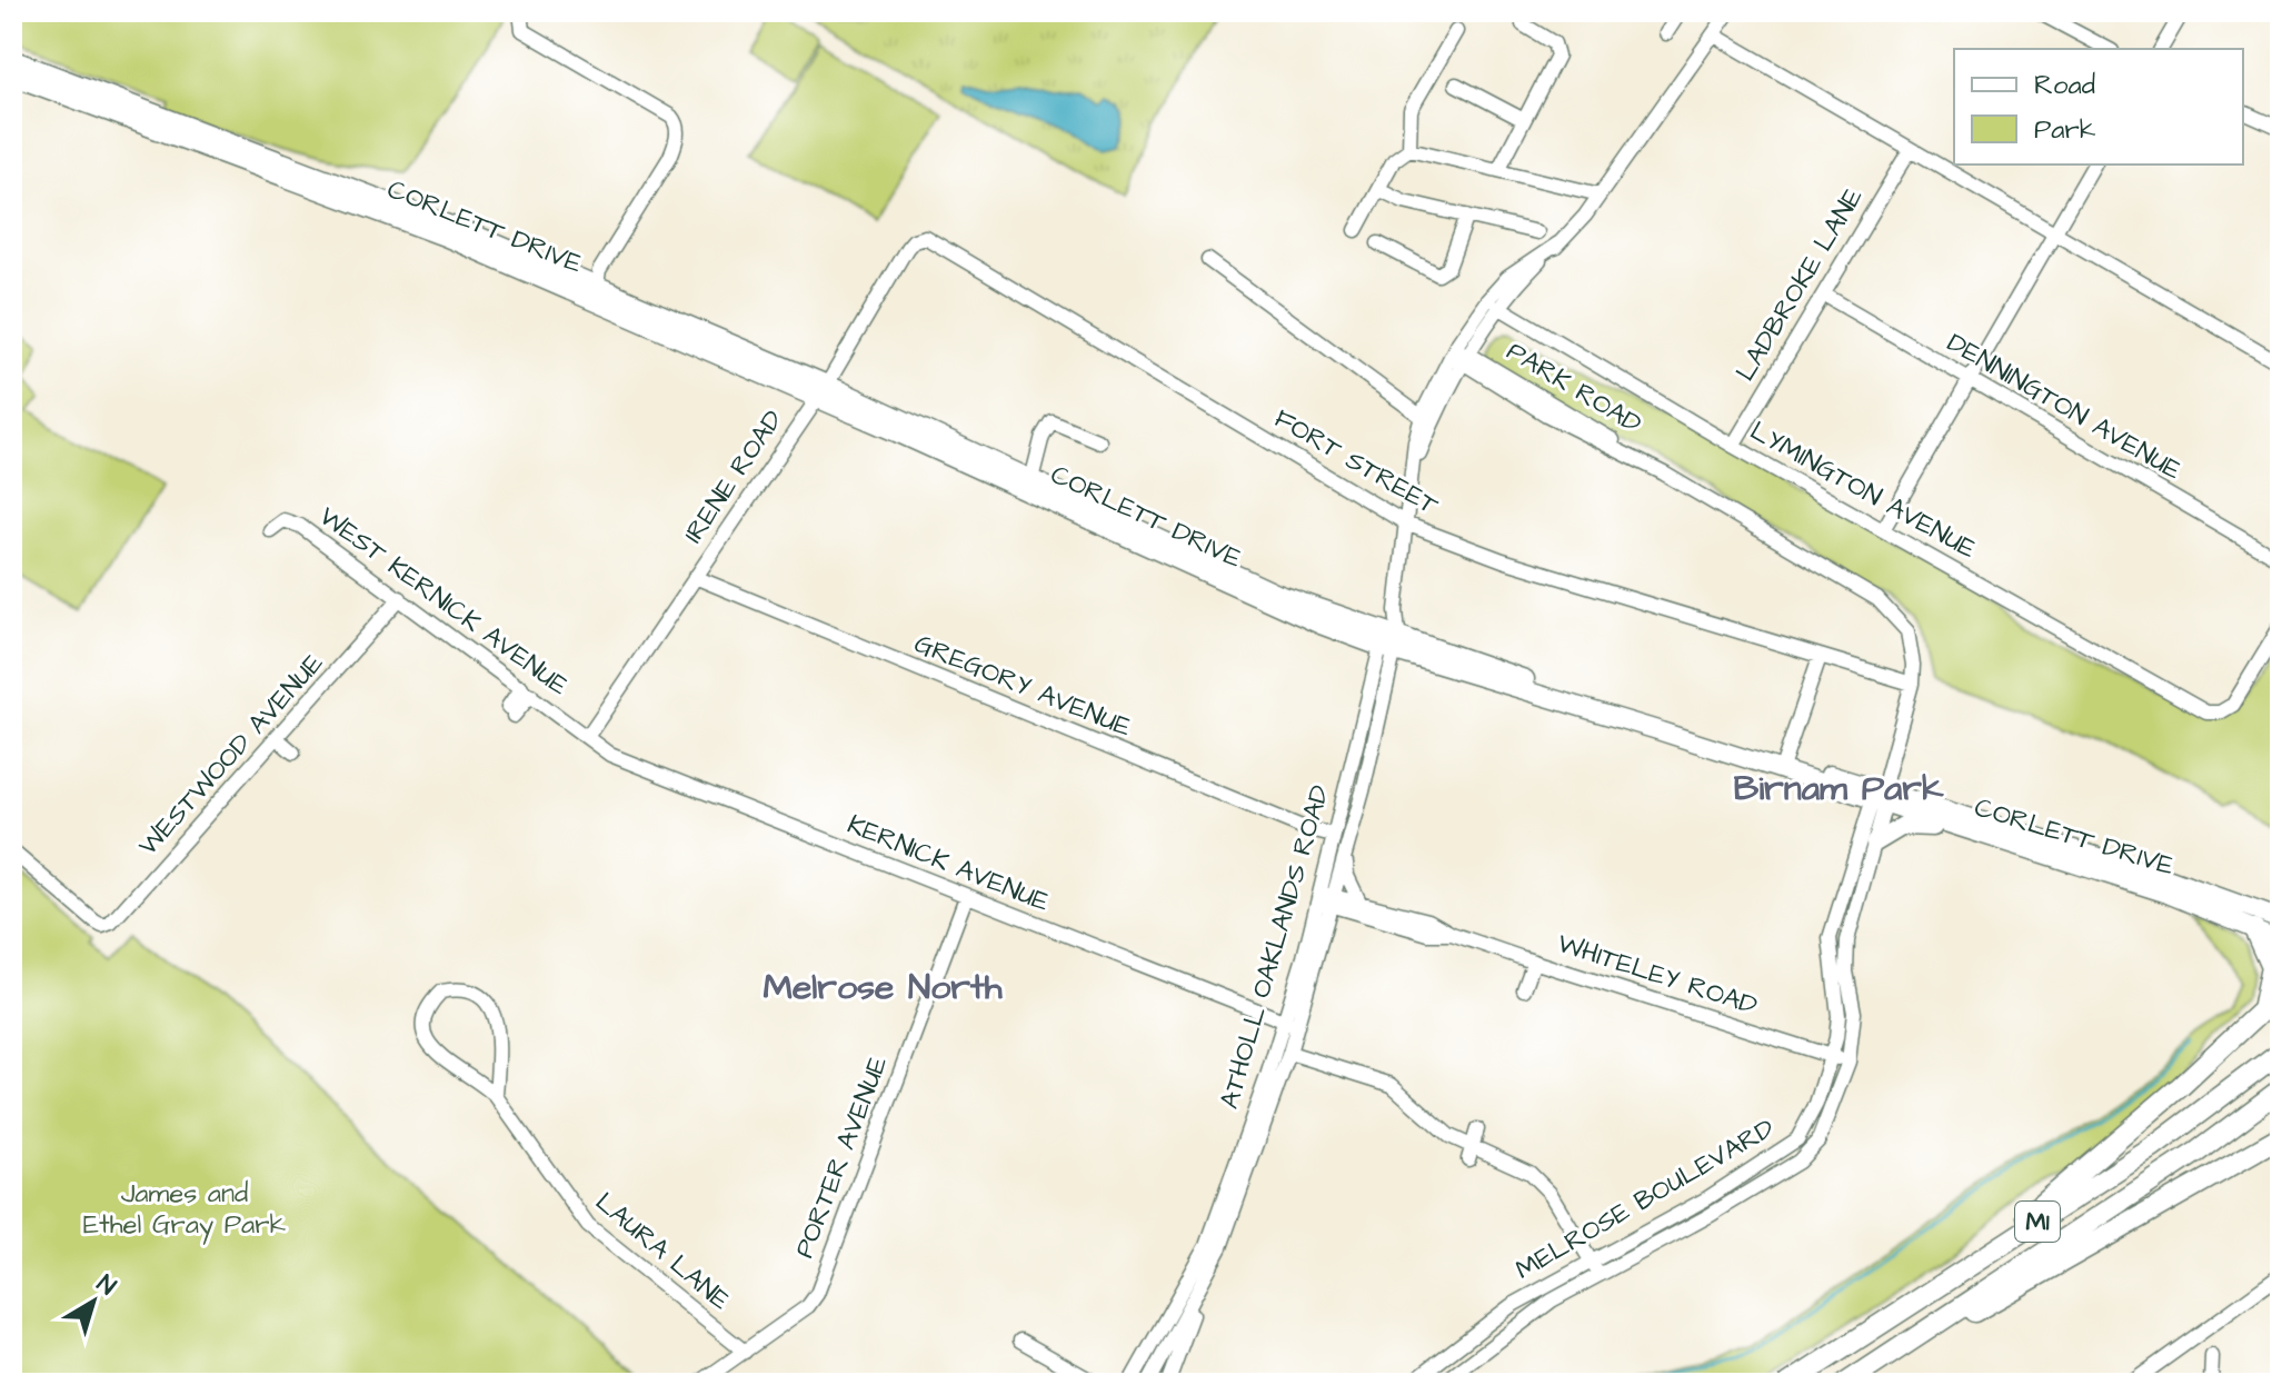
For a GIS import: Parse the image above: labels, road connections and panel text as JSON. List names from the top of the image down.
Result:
{
  "streets": {
    "highway": ["M1"],
    "main road": ["CORLETT DRIVE"],
    "street": [
      "LADBROKE LANE",
      "PARK ROAD",
      "DENNINGTON AVENUE",
      "FORT STREET",
      "IRENE ROAD",
      "LYMINGTON AVENUE",
      "WEST KERNICK AVENUE",
      "GREGORY AVENUE",
      "WESTWOOD AVENUE",
      "KERNICK AVENUE",
      "ATHOLL OAKLANDS ROAD",
      "WHITELEY ROAD",
      "PORTER AVENUE",
      "MELROSE BOULEVARD",
      "LAURA LANE"
    ]
  },
  "crossings": [
    ["CORLETT DRIVE", "PARK ROAD"],
    ["CORLETT DRIVE", "IRENE ROAD"],
    ["CORLETT DRIVE", "ATHOLL OAKLANDS ROAD"],
    ["CORLETT DRIVE", "MELROSE BOULEVARD"],
    ["LADBROKE LANE", "DENNINGTON AVENUE"],
    ["LADBROKE LANE", "LYMINGTON AVENUE"],
    ["PARK ROAD", "FORT STREET"],
    ["PARK ROAD", "ATHOLL OAKLANDS ROAD"],
    ["PARK ROAD", "MELROSE BOULEVARD"],
    ["FORT STREET", "IRENE ROAD"],
    ["FORT STREET", "ATHOLL OAKLANDS ROAD"],
    ["IRENE ROAD", "WEST KERNICK AVENUE"],
    ["IRENE ROAD", "GREGORY AVENUE"],
    ["IRENE ROAD", "KERNICK AVENUE"],
    ["LYMINGTON AVENUE", "ATHOLL OAKLANDS ROAD"],
    ["WEST KERNICK AVENUE", "WESTWOOD AVENUE"],
    ["WEST KERNICK AVENUE", "KERNICK AVENUE"],
    ["GREGORY AVENUE", "ATHOLL OAKLANDS ROAD"],
    ["KERNICK AVENUE", "ATHOLL OAKLANDS ROAD"],
    ["KERNICK AVENUE", "PORTER AVENUE"],
    ["ATHOLL OAKLANDS ROAD", "WHITELEY ROAD"],
    ["WHITELEY ROAD", "MELROSE BOULEVARD"],
    ["PORTER AVENUE", "LAURA LANE"]
  ],
  "districts": ["Birnam Park", "Melrose North"],
  "parks": ["James and Ethel Gray Park"],
  "legend": ["Road", "Park"],
  "north": "top right"
}
